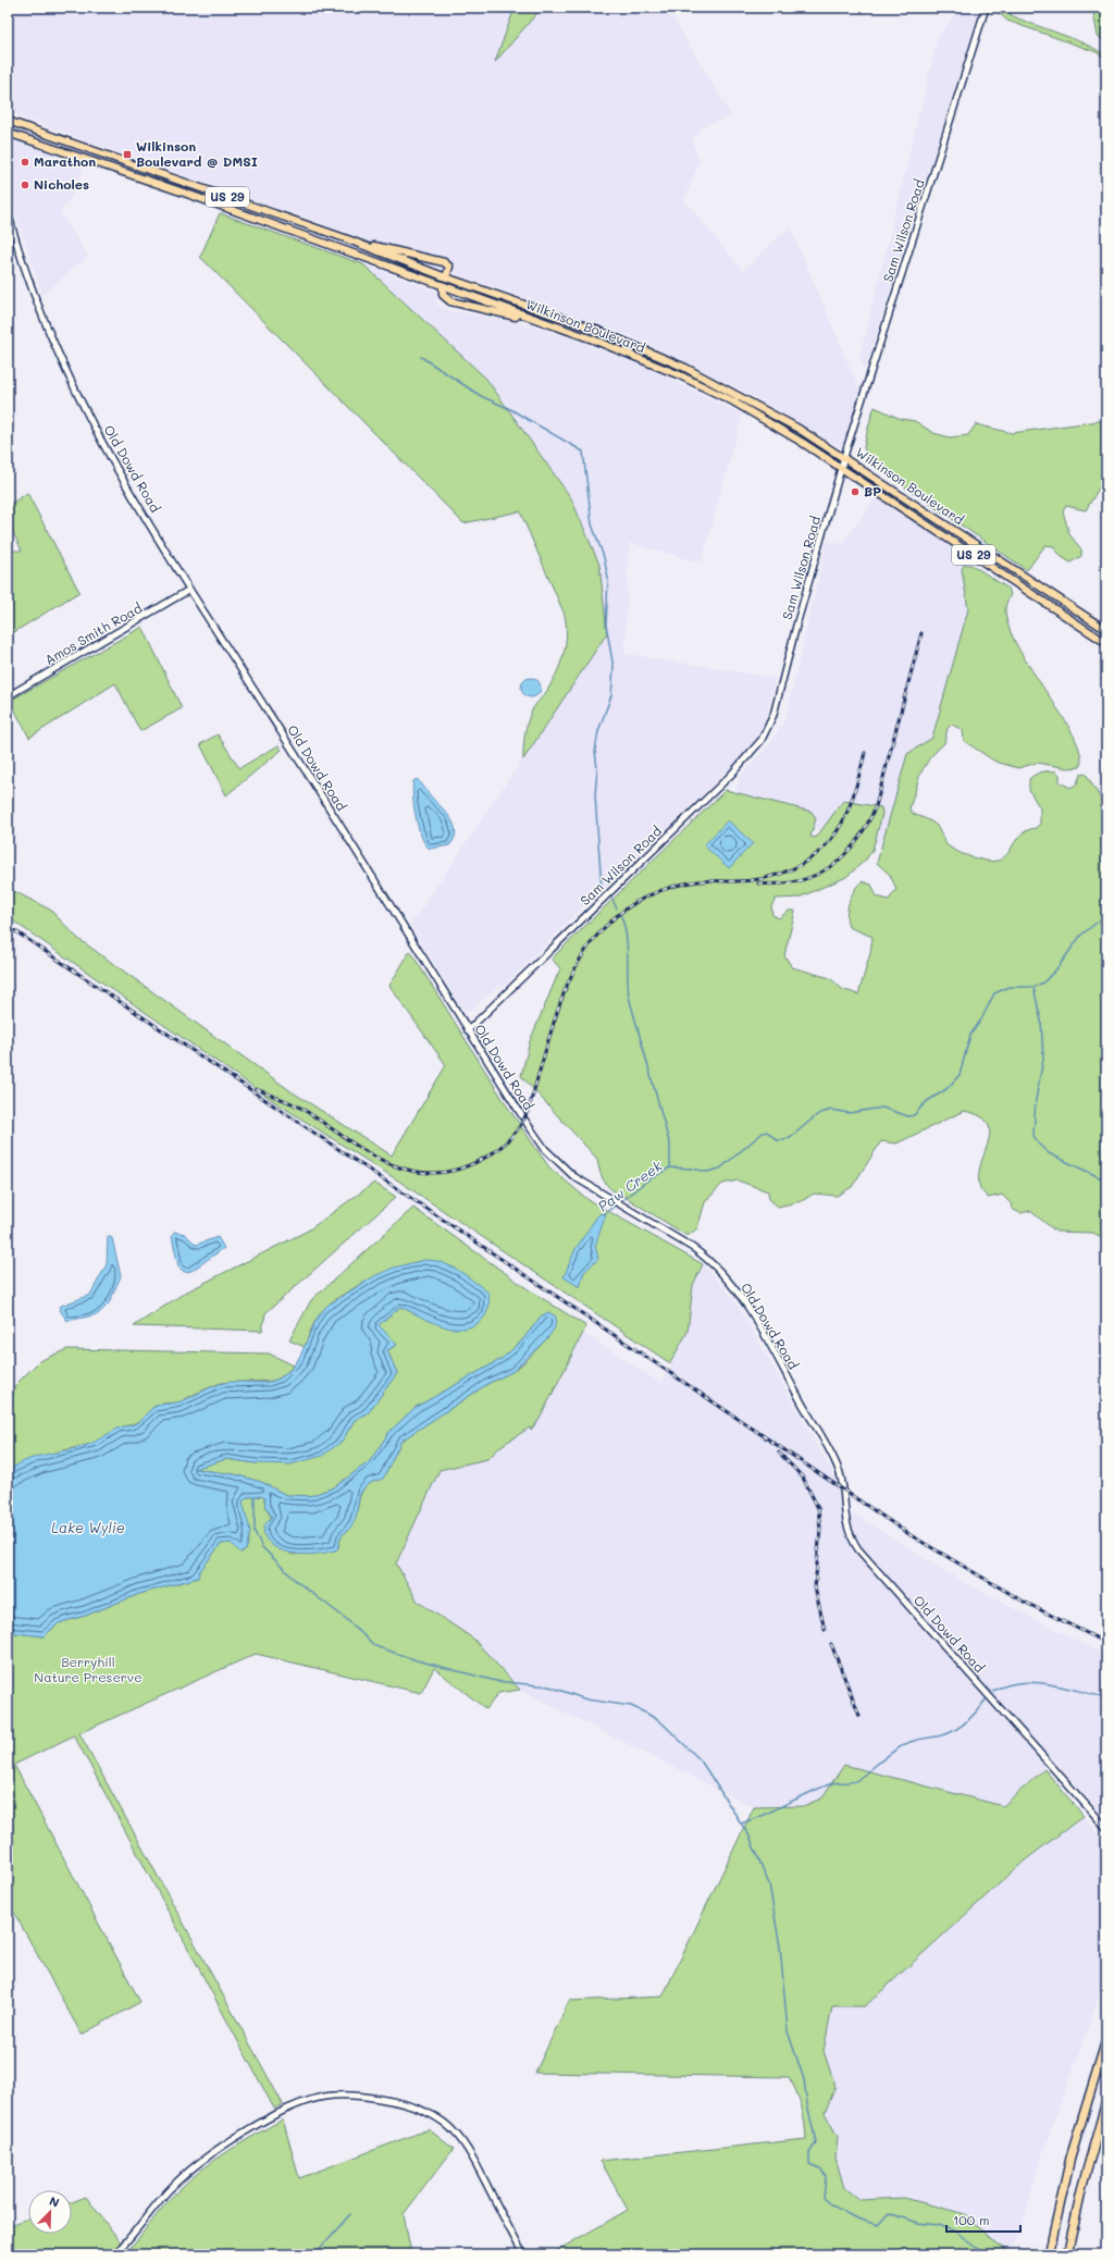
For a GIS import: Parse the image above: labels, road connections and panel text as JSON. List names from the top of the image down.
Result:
{
  "streets": {
    "main road": ["US 29", "Wilkinson Boulevard"],
    "street": ["Sam Wilson Road", "Old Dowd Road", "Amos Smith Road"]
  },
  "crossings": [
    ["Sam Wilson Road", "Wilkinson Boulevard"],
    ["Sam Wilson Road", "Old Dowd Road"],
    ["Old Dowd Road", "Amos Smith Road"]
  ],
  "water": ["Paw Creek", "Lake Wylie"],
  "parks": ["Berryhill Nature Preserve"],
  "places": {
    "transit": ["Wilkinson Boulevard @ DMSI"],
    "other": ["Marathon", "Nicholes", "BP"]
  },
  "scale_bar": "100 m",
  "north": "top right"
}
